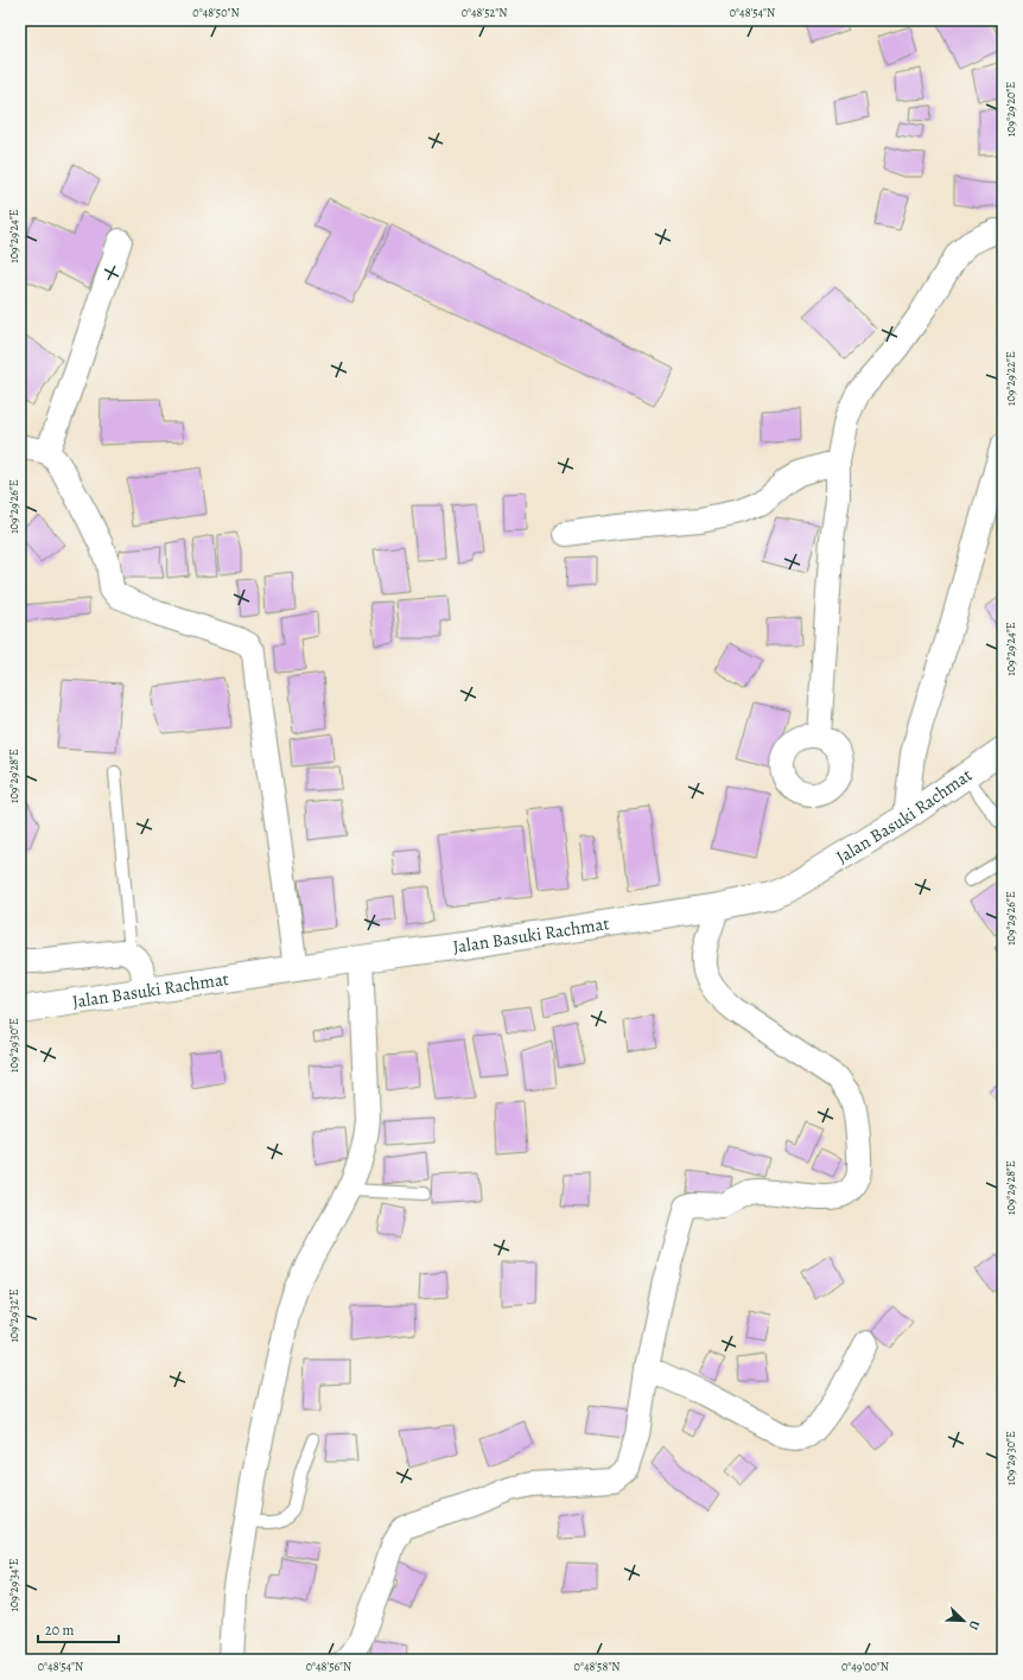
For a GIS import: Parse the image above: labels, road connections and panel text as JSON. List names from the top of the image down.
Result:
{
  "streets": {
    "highway": ["Jalan Basuki Rachmat"]
  },
  "scale_bar": "20 m",
  "north": "bottom right",
  "coordinates": [
    "0°48'50\"N",
    "0°48'52\"N",
    "0°48'54\"N",
    "109°29'20\"E",
    "109°29'24\"E",
    "109°29'22\"E",
    "109°29'26\"E",
    "109°29'28\"E",
    "109°29'30\"E",
    "109°29'32\"E",
    "109°29'34\"E",
    "0°48'56\"N",
    "0°48'58\"N",
    "0°49'00\"N"
  ]
}
